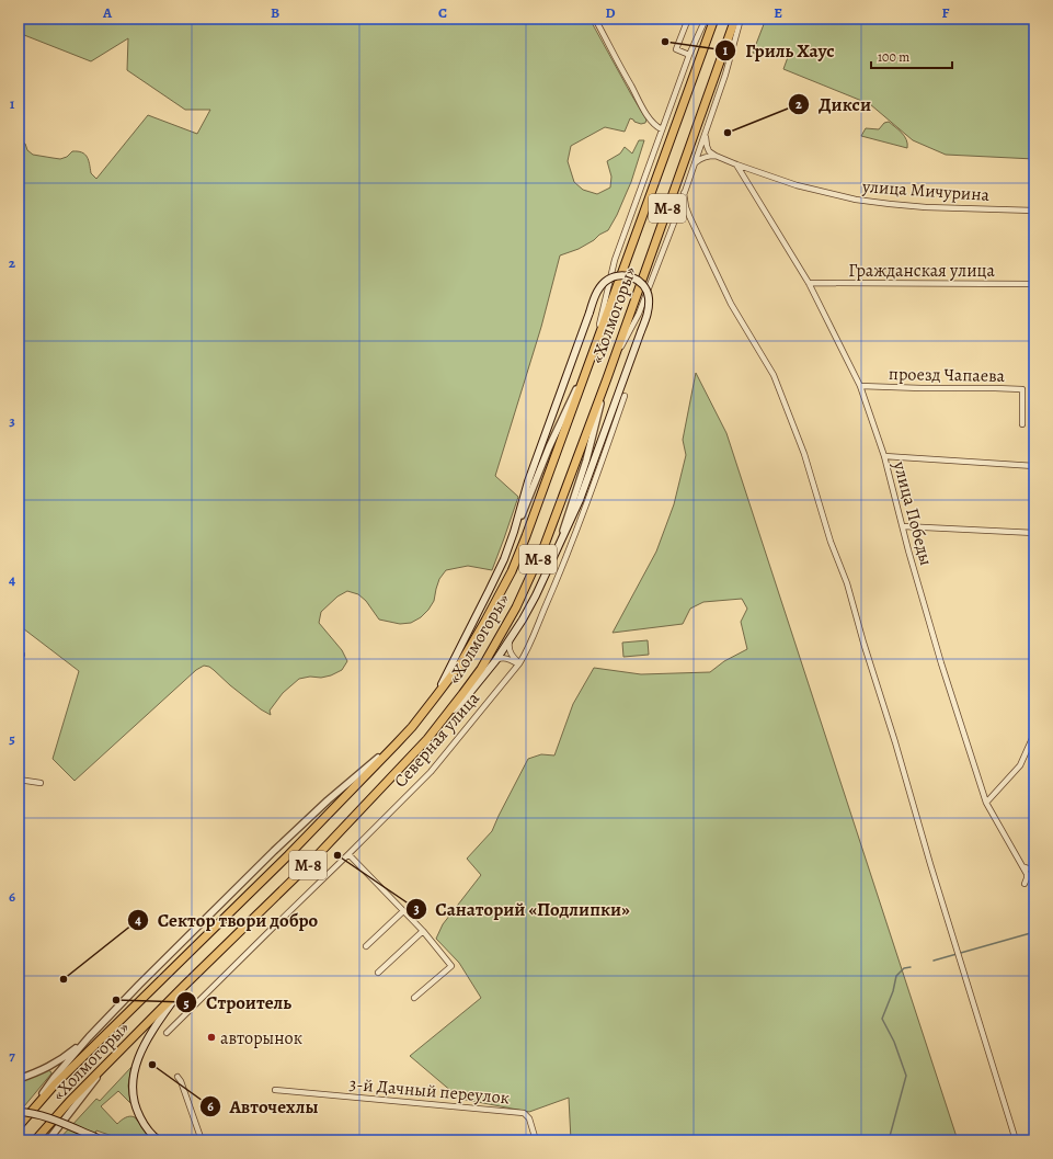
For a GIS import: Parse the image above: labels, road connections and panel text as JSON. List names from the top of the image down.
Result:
{
  "streets": {
    "highway": ["М-8", "«Холмогоры»"],
    "street": [
      "улица Мичурина",
      "Гражданская улица",
      "проезд Чапаева",
      "улица Победы",
      "Северная улица",
      "3-й Дачный переулок"
    ]
  },
  "crossings": [
    ["улица Мичурина", "улица Победы"],
    ["Гражданская улица", "улица Победы"],
    ["проезд Чапаева", "улица Победы"]
  ],
  "places": [
    "Гриль Хаус",
    "Дикси",
    "Санаторий «Подлипки»",
    "Сектор твори добро",
    "Строитель",
    "авторынок",
    "Авточехлы"
  ],
  "scale_bar": "100 m",
  "grid": {
    "columns": [
      "A",
      "B",
      "C",
      "D",
      "E",
      "F"
    ],
    "rows": [
      "1",
      "2",
      "3",
      "4",
      "5",
      "6",
      "7"
    ]
  }
}
